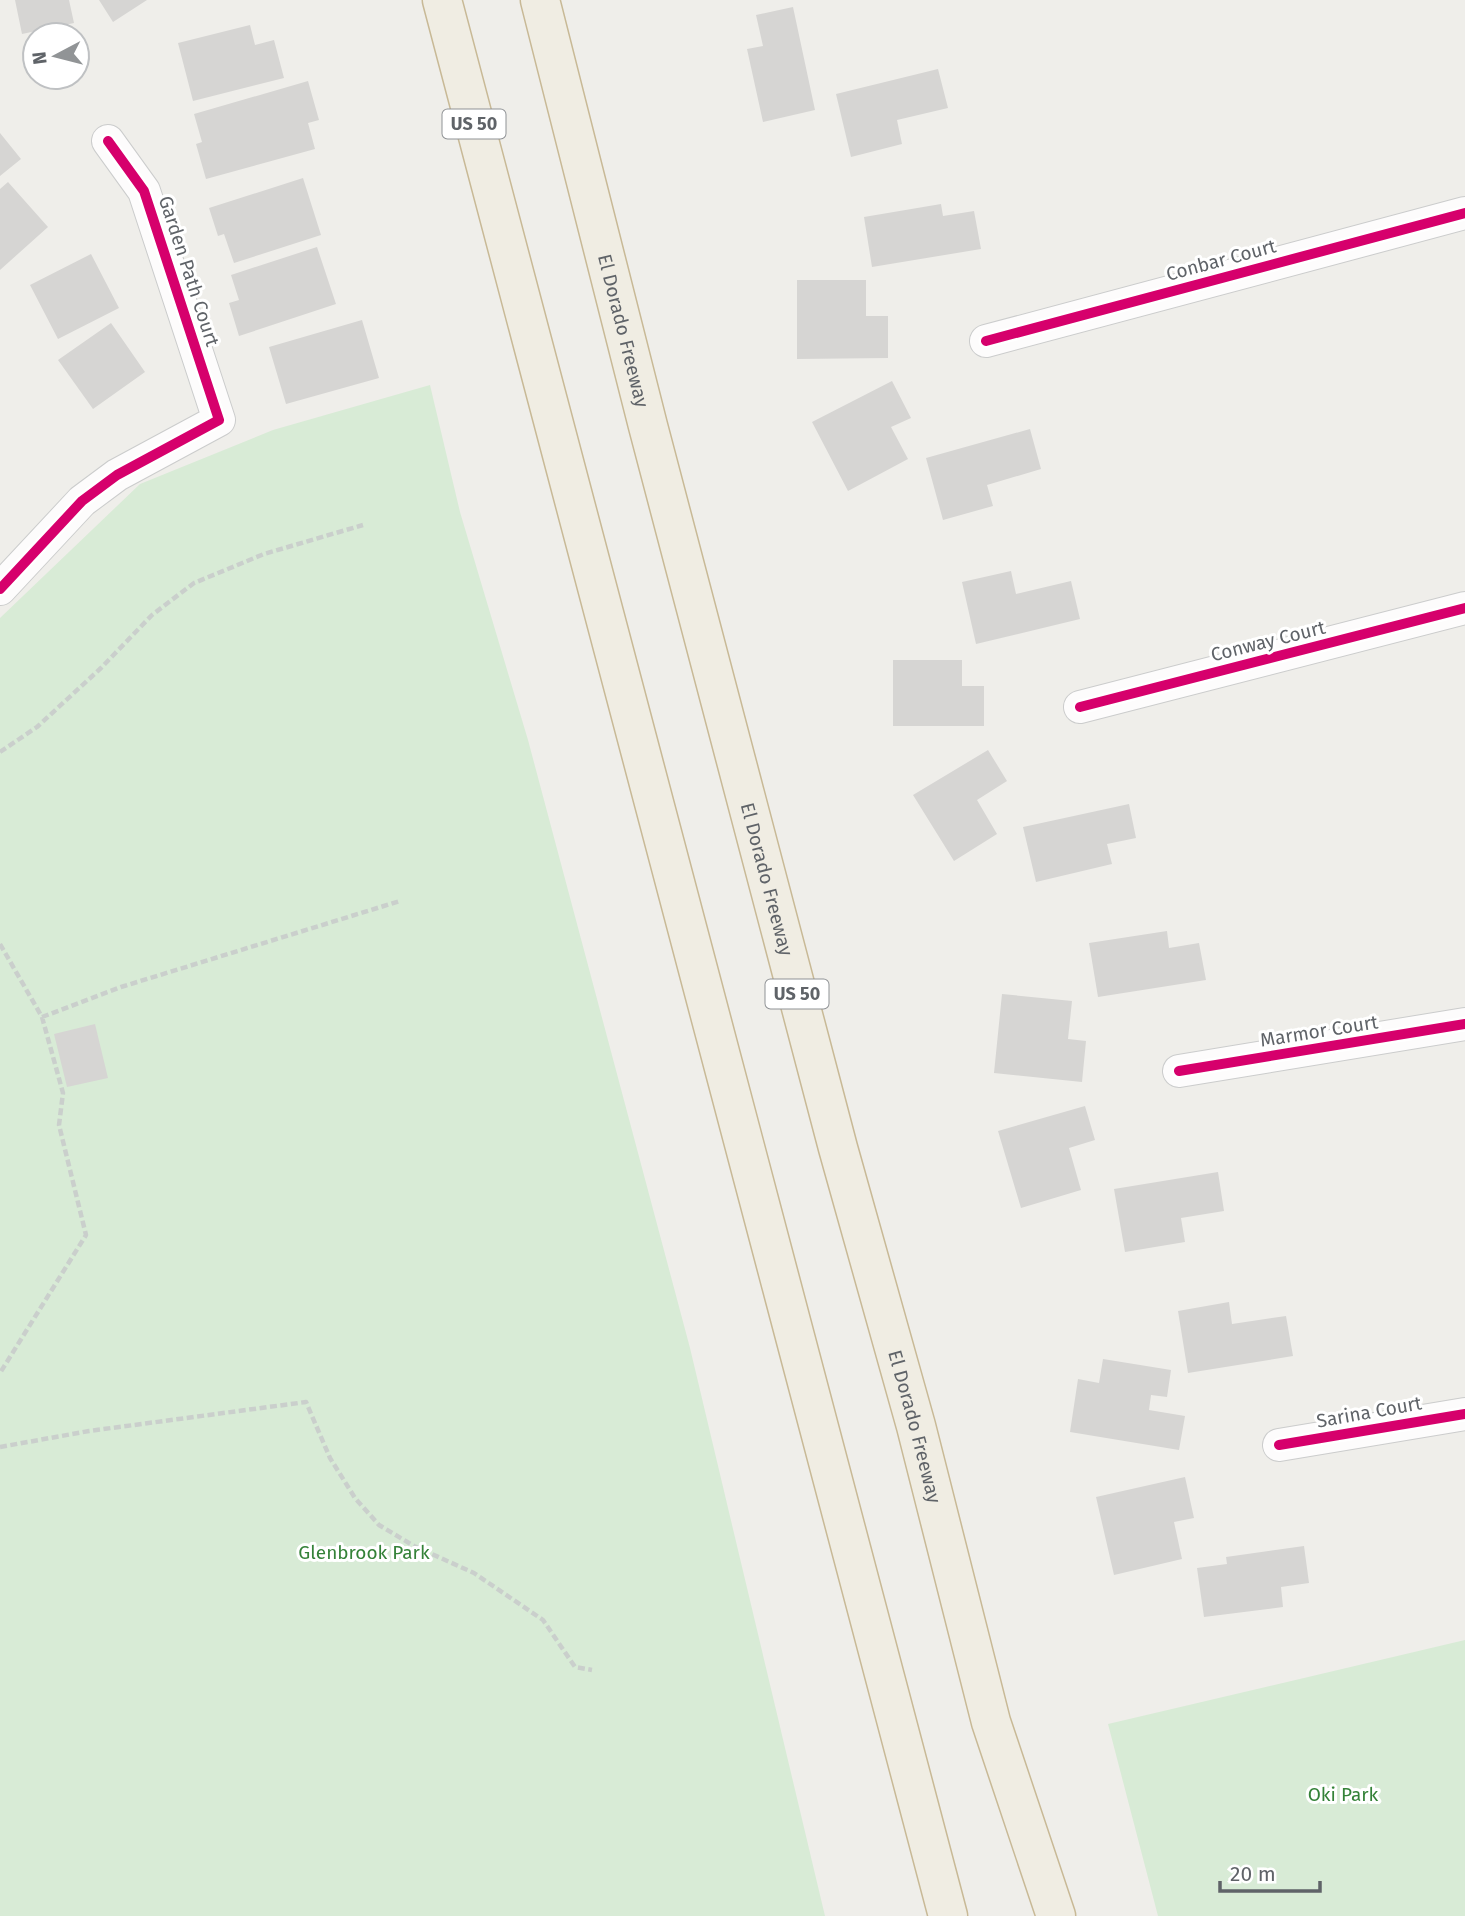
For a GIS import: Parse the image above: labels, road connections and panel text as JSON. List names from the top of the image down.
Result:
{
  "streets": {
    "highway": ["US 50", "El Dorado Freeway"],
    "street": [
      "Conbar Court",
      "Garden Path Court",
      "Conway Court",
      "Marmor Court",
      "Sarina Court"
    ]
  },
  "parks": ["Glenbrook Park", "Oki Park"],
  "scale_bar": "20 m",
  "north": "left"
}
